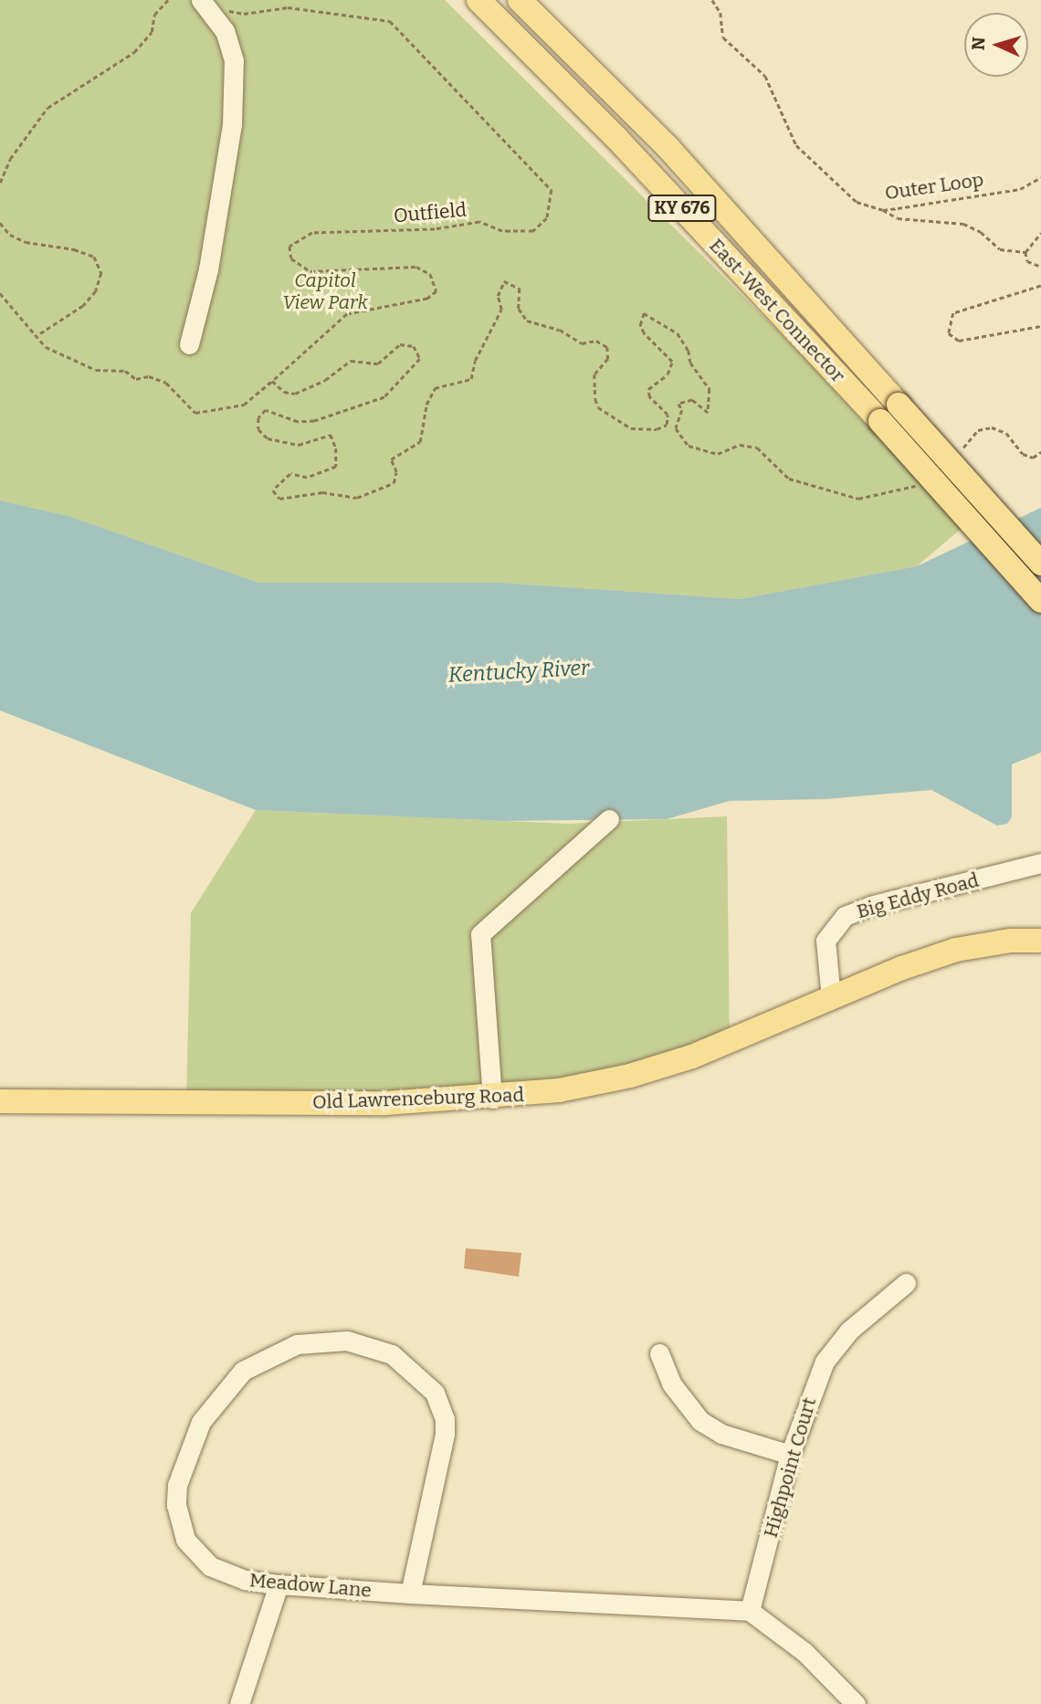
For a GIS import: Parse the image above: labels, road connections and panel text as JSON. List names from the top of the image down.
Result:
{
  "streets": {
    "main road": ["KY 676", "East-West Connector", "Old Lawrenceburg Road"],
    "street": ["Big Eddy Road", "Highpoint Court", "Meadow Lane"],
    "path": ["Outer Loop", "Outfield"]
  },
  "crossings": [
    ["Big Eddy Road", "Old Lawrenceburg Road"],
    ["Highpoint Court", "Meadow Lane"]
  ],
  "water": ["Kentucky River"],
  "parks": ["Capitol View Park"],
  "north": "left"
}
